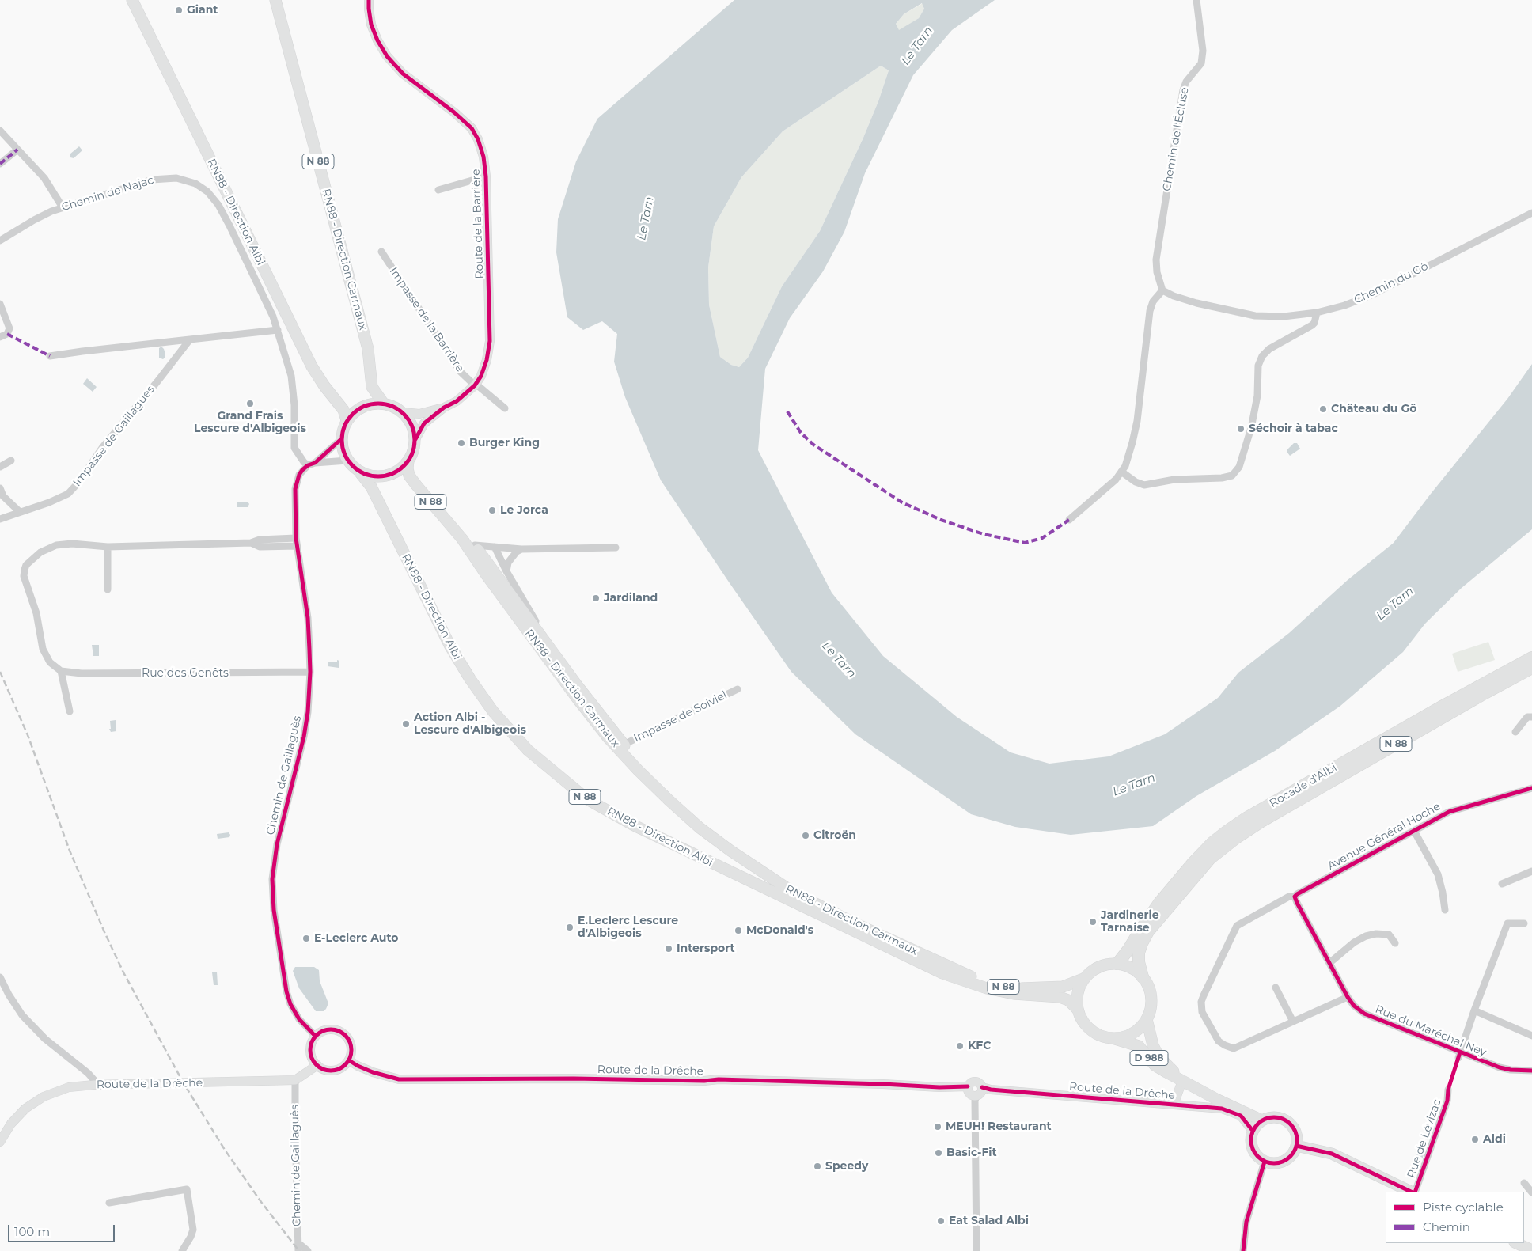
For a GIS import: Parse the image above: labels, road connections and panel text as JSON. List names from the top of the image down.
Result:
{
  "streets": {
    "highway": ["N 88", "Rocade d'Albi"],
    "main road": ["RN88 - Direction Albi", "RN88 - Direction Carmaux", "D 988"],
    "street": [
      "Chemin de l'Écluse",
      "Chemin de Najac",
      "Route de la Barrière",
      "Chemin du Gô",
      "Impasse de la Barrière",
      "Impasse de Gaillagues",
      "Rue des Genêts",
      "Impasse de Solviel",
      "Chemin de Gaillaguès",
      "Avenue Général Hoche",
      "Rue du Maréchal Ney",
      "Route de la Drêche",
      "Rue de Lévizac"
    ]
  },
  "crossings": [
    ["Chemin de l'Écluse", "Chemin du Gô"],
    ["Chemin de Najac", "Chemin de Gaillaguès"],
    ["RN88 - Direction Albi", "Route de la Barrière"],
    ["RN88 - Direction Albi", "RN88 - Direction Carmaux"],
    ["RN88 - Direction Albi", "Rocade d'Albi"],
    ["RN88 - Direction Albi", "D 988"],
    ["Route de la Barrière", "RN88 - Direction Carmaux"],
    ["Route de la Barrière", "Impasse de la Barrière"],
    ["RN88 - Direction Carmaux", "Rocade d'Albi"],
    ["RN88 - Direction Carmaux", "D 988"],
    ["Rue des Genêts", "Chemin de Gaillaguès"],
    ["Chemin de Gaillaguès", "Route de la Drêche"],
    ["Rocade d'Albi", "D 988"],
    ["Avenue Général Hoche", "Rue du Maréchal Ney"],
    ["D 988", "Route de la Drêche"]
  ],
  "water": ["Le Tarn"],
  "places": [
    "Giant",
    "Grand Frais Lescure d'Albigeois",
    "Château du Gô",
    "Séchoir à tabac",
    "Burger King",
    "Le Jorca",
    "Jardiland",
    "Action Albi - Lescure d'Albigeois",
    "Citroën",
    "Jardinerie Tarnaise",
    "E.Leclerc Lescure d'Albigeois",
    "McDonald's",
    "E-Leclerc Auto",
    "Intersport",
    "KFC",
    "MEUH! Restaurant",
    "Aldi",
    "Basic-Fit",
    "Speedy",
    "Eat Salad Albi"
  ],
  "legend": ["Piste cyclable", "Chemin"],
  "scale_bar": "100 m"
}
